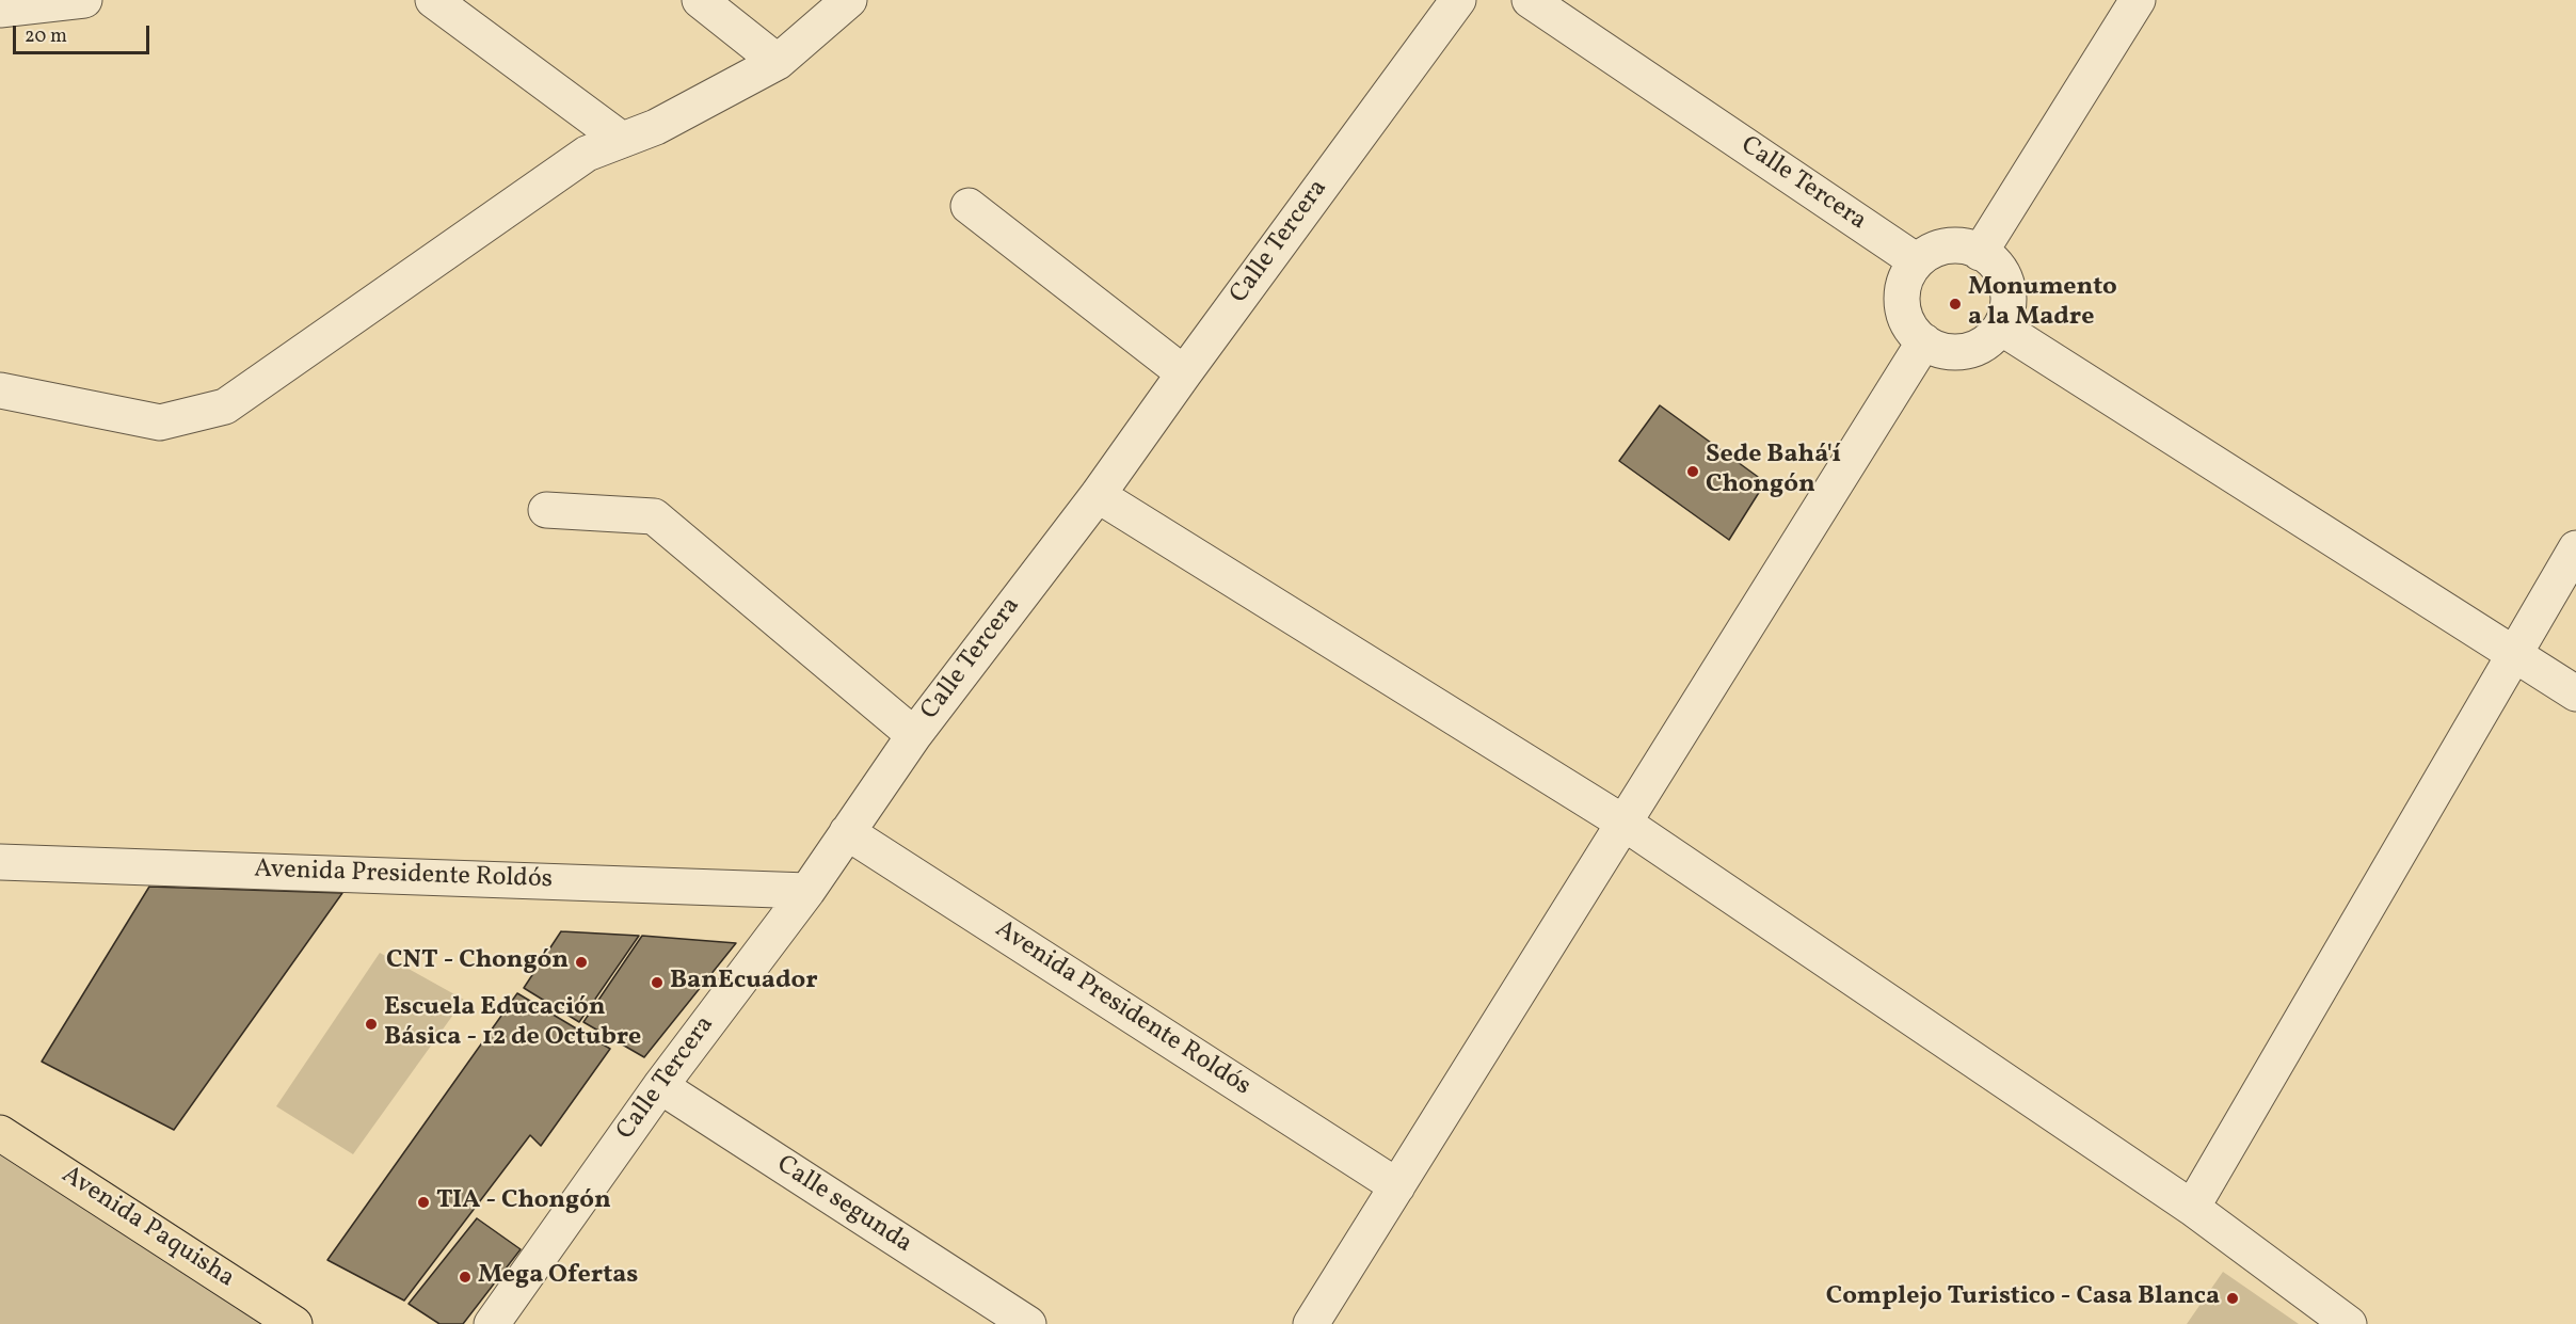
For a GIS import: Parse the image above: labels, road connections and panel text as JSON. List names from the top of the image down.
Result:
{
  "streets": {
    "main road": ["Avenida Paquisha"],
    "street": ["Calle Tercera", "Avenida Presidente Roldós", "Calle segunda"]
  },
  "crossings": [
    ["Calle Tercera", "Avenida Presidente Roldós"],
    ["Calle Tercera", "Calle segunda"]
  ],
  "places": [
    "Monumento a la Madre",
    "Sede Bahá'í Chongón",
    "CNT - Chongón",
    "BanEcuador",
    "Escuela Educación Básica - 12 de Octubre",
    "TIA - Chongón",
    "Mega Ofertas",
    "Complejo Turistico - Casa Blanca"
  ],
  "scale_bar": "20 m"
}
